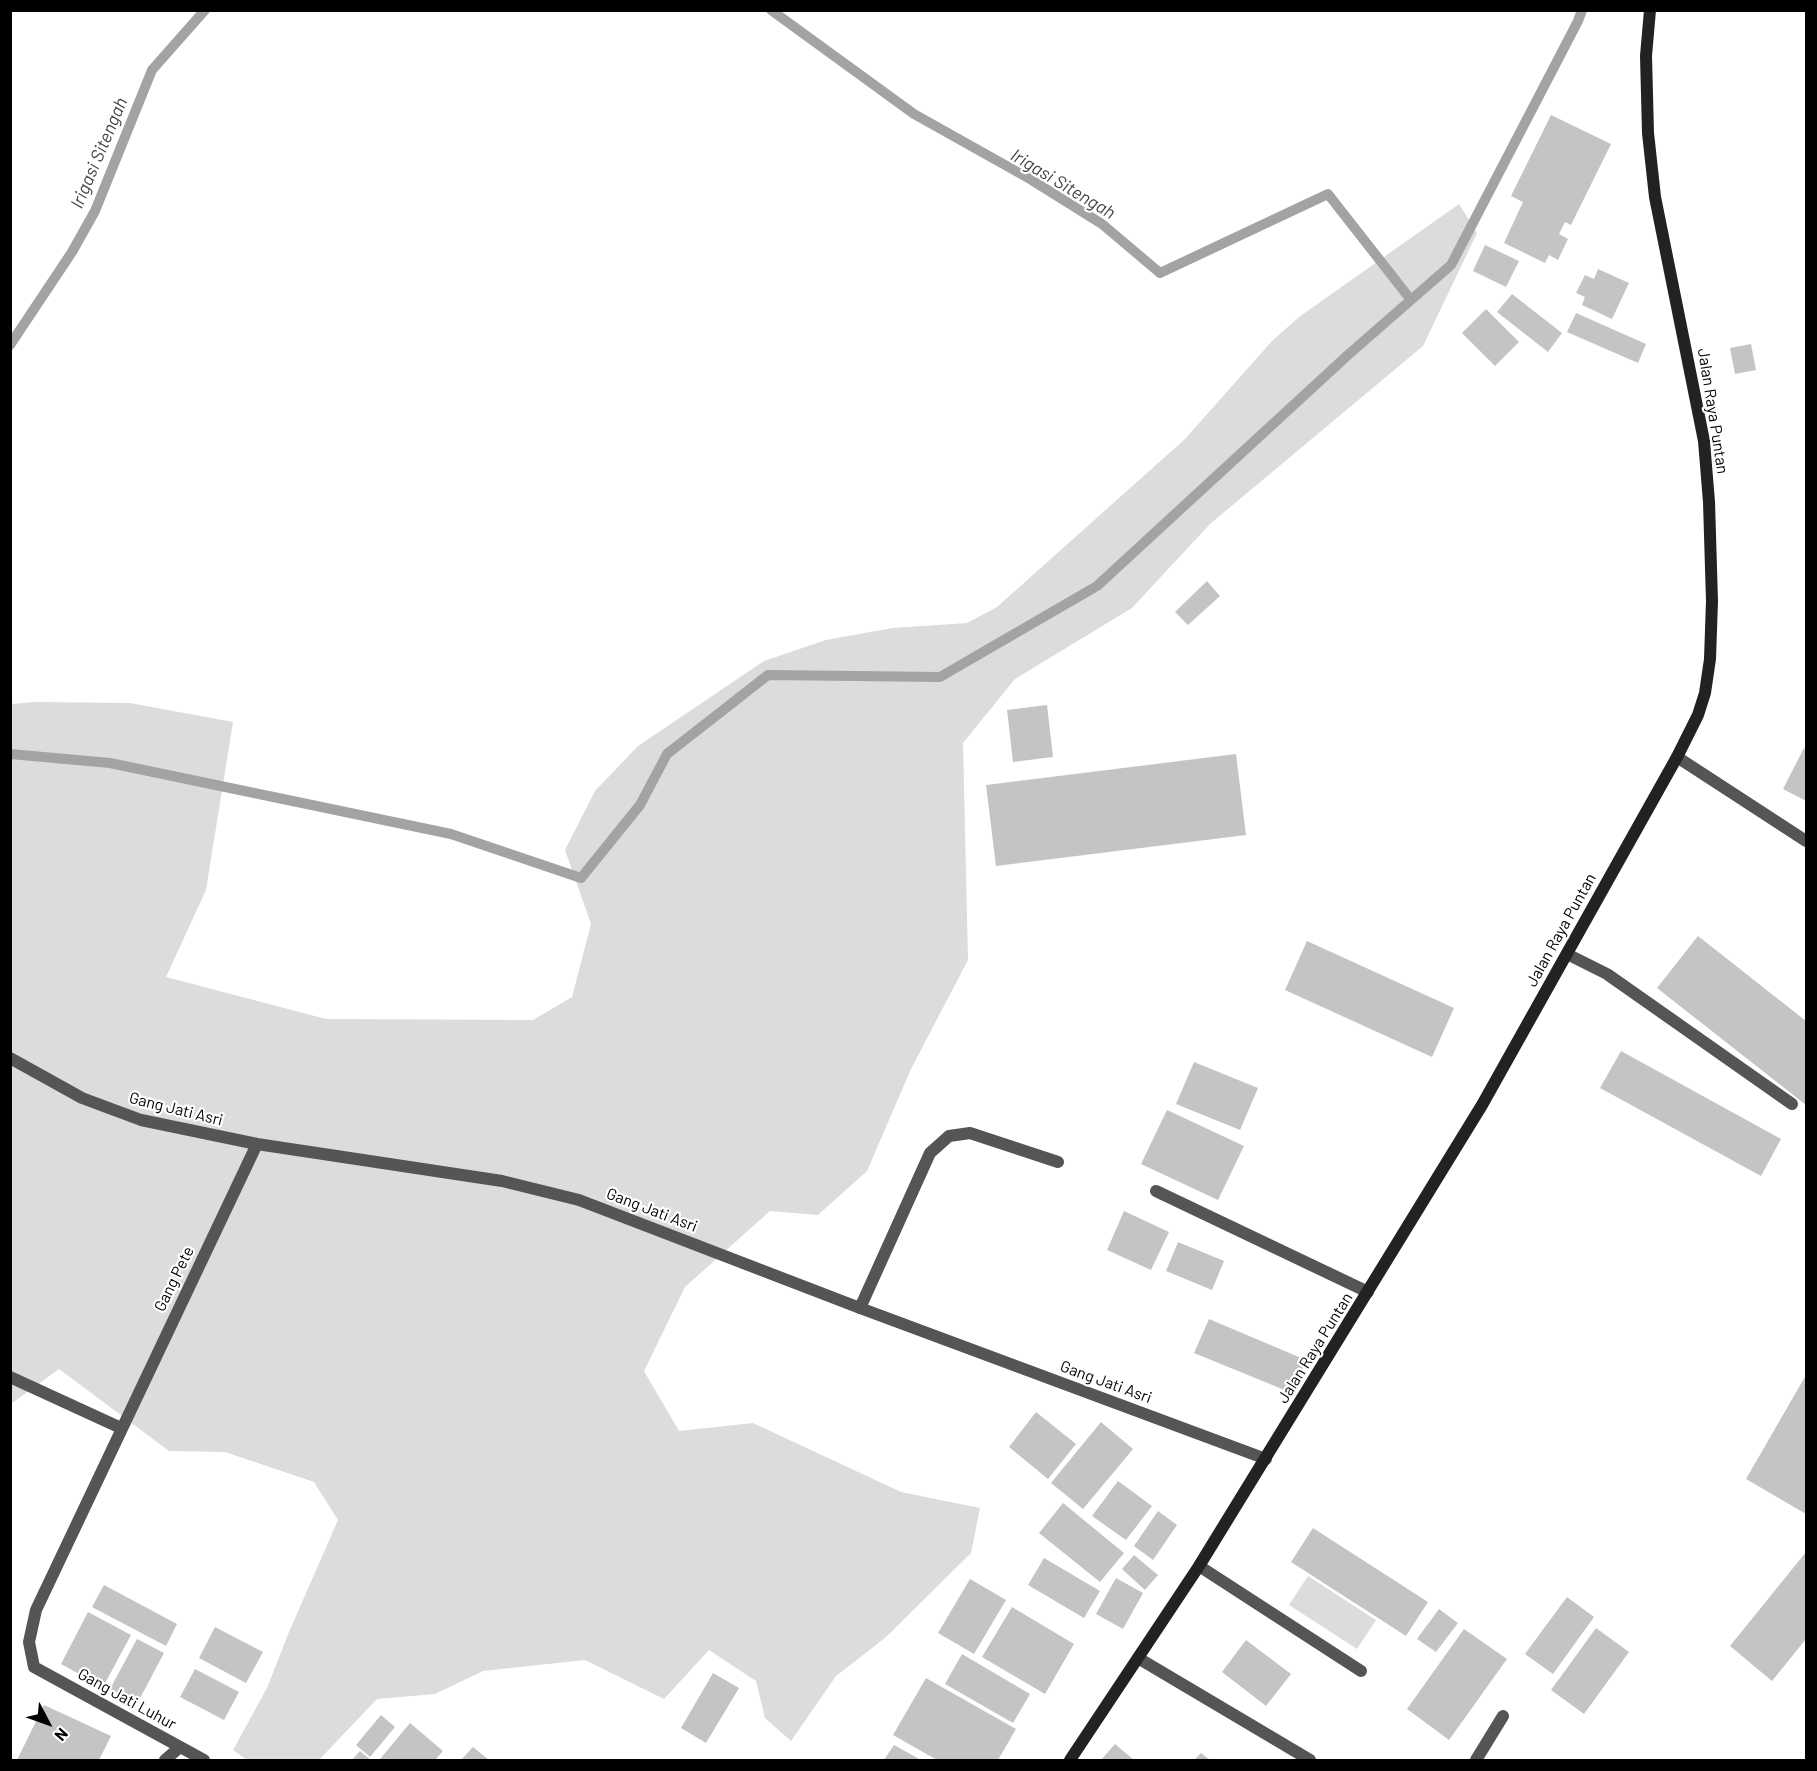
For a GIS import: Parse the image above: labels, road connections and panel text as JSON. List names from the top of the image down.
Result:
{
  "streets": {
    "main road": ["Jalan Raya Puntan"],
    "street": ["Gang Jati Asri", "Gang Pete", "Gang Jati Luhur"]
  },
  "crossings": [
    ["Jalan Raya Puntan", "Gang Jati Asri"],
    ["Gang Jati Asri", "Gang Pete"],
    ["Gang Pete", "Gang Jati Luhur"]
  ],
  "water": ["Irigasi Sitengah"],
  "north": "bottom right"
}
